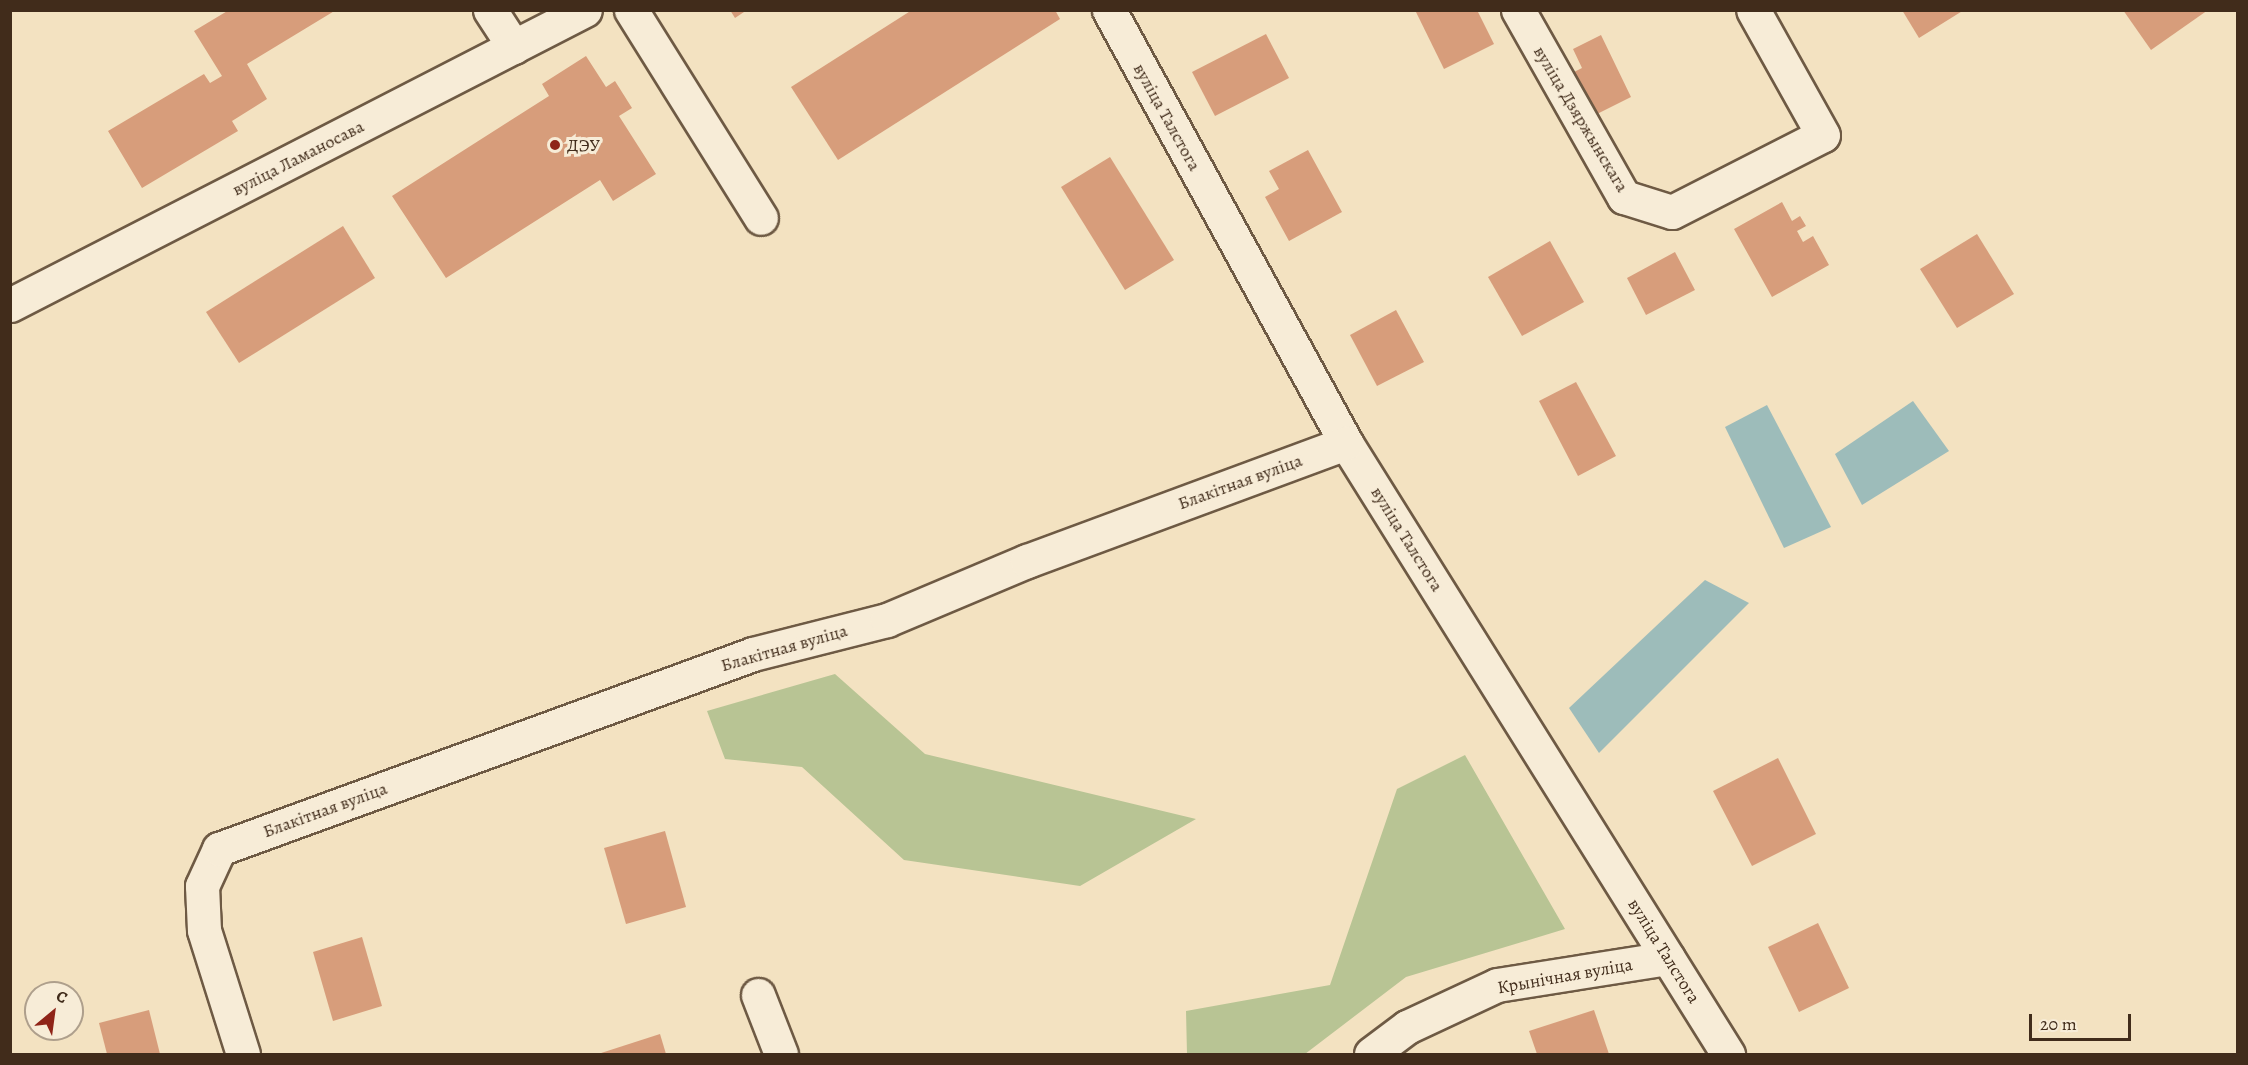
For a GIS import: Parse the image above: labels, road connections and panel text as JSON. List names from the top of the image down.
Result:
{
  "streets": {
    "street": [
      "вуліца Талстога",
      "вуліца Дзяржынскага",
      "вуліца Ламаносава",
      "Блакітная вуліца",
      "Крынічная вуліца"
    ]
  },
  "crossings": [
    ["вуліца Талстога", "Блакітная вуліца"],
    ["вуліца Талстога", "Крынічная вуліца"]
  ],
  "places": ["ДЭУ"],
  "scale_bar": "20 m",
  "north": "top right"
}
